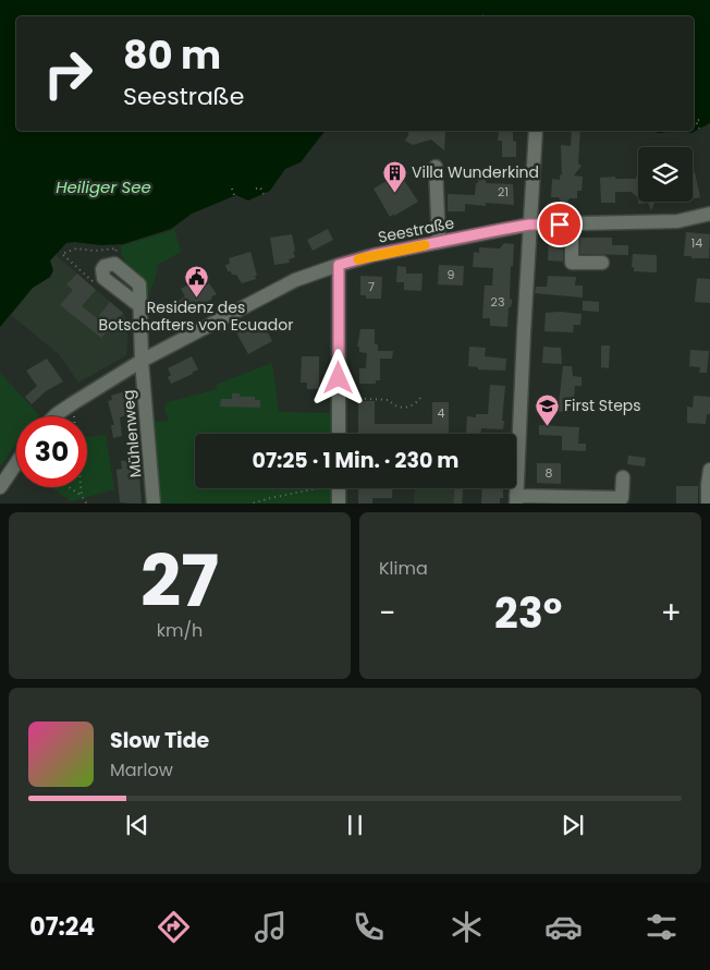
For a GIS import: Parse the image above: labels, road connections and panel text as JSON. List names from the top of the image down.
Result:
{
  "streets": {
    "street": ["Seestraße", "Mühlenweg"]
  },
  "crossings": [
    ["Seestraße", "Mühlenweg"]
  ],
  "water": ["Heiliger See"],
  "places": {
    "building": ["Villa Wunderkind"],
    "public building": ["Residenz des Botschafters von Ecuador"],
    "school or university": ["First Steps"]
  },
  "house_numbers": [
    "21",
    "14",
    "9",
    "7",
    "23",
    "4",
    "8"
  ],
  "page": {
    "turn": ["80 m", "Seestraße"],
    "limit": "30",
    "trip": "07:25 · 1 Min. · 230 m",
    "tile": [
      ["27", "km/h"],
      "Klima"
    ],
    "heat": ["−", "23°", "+"],
    "song": ["Slow Tide", "Marlow"],
    "tabs": "07:24"
  }
}
